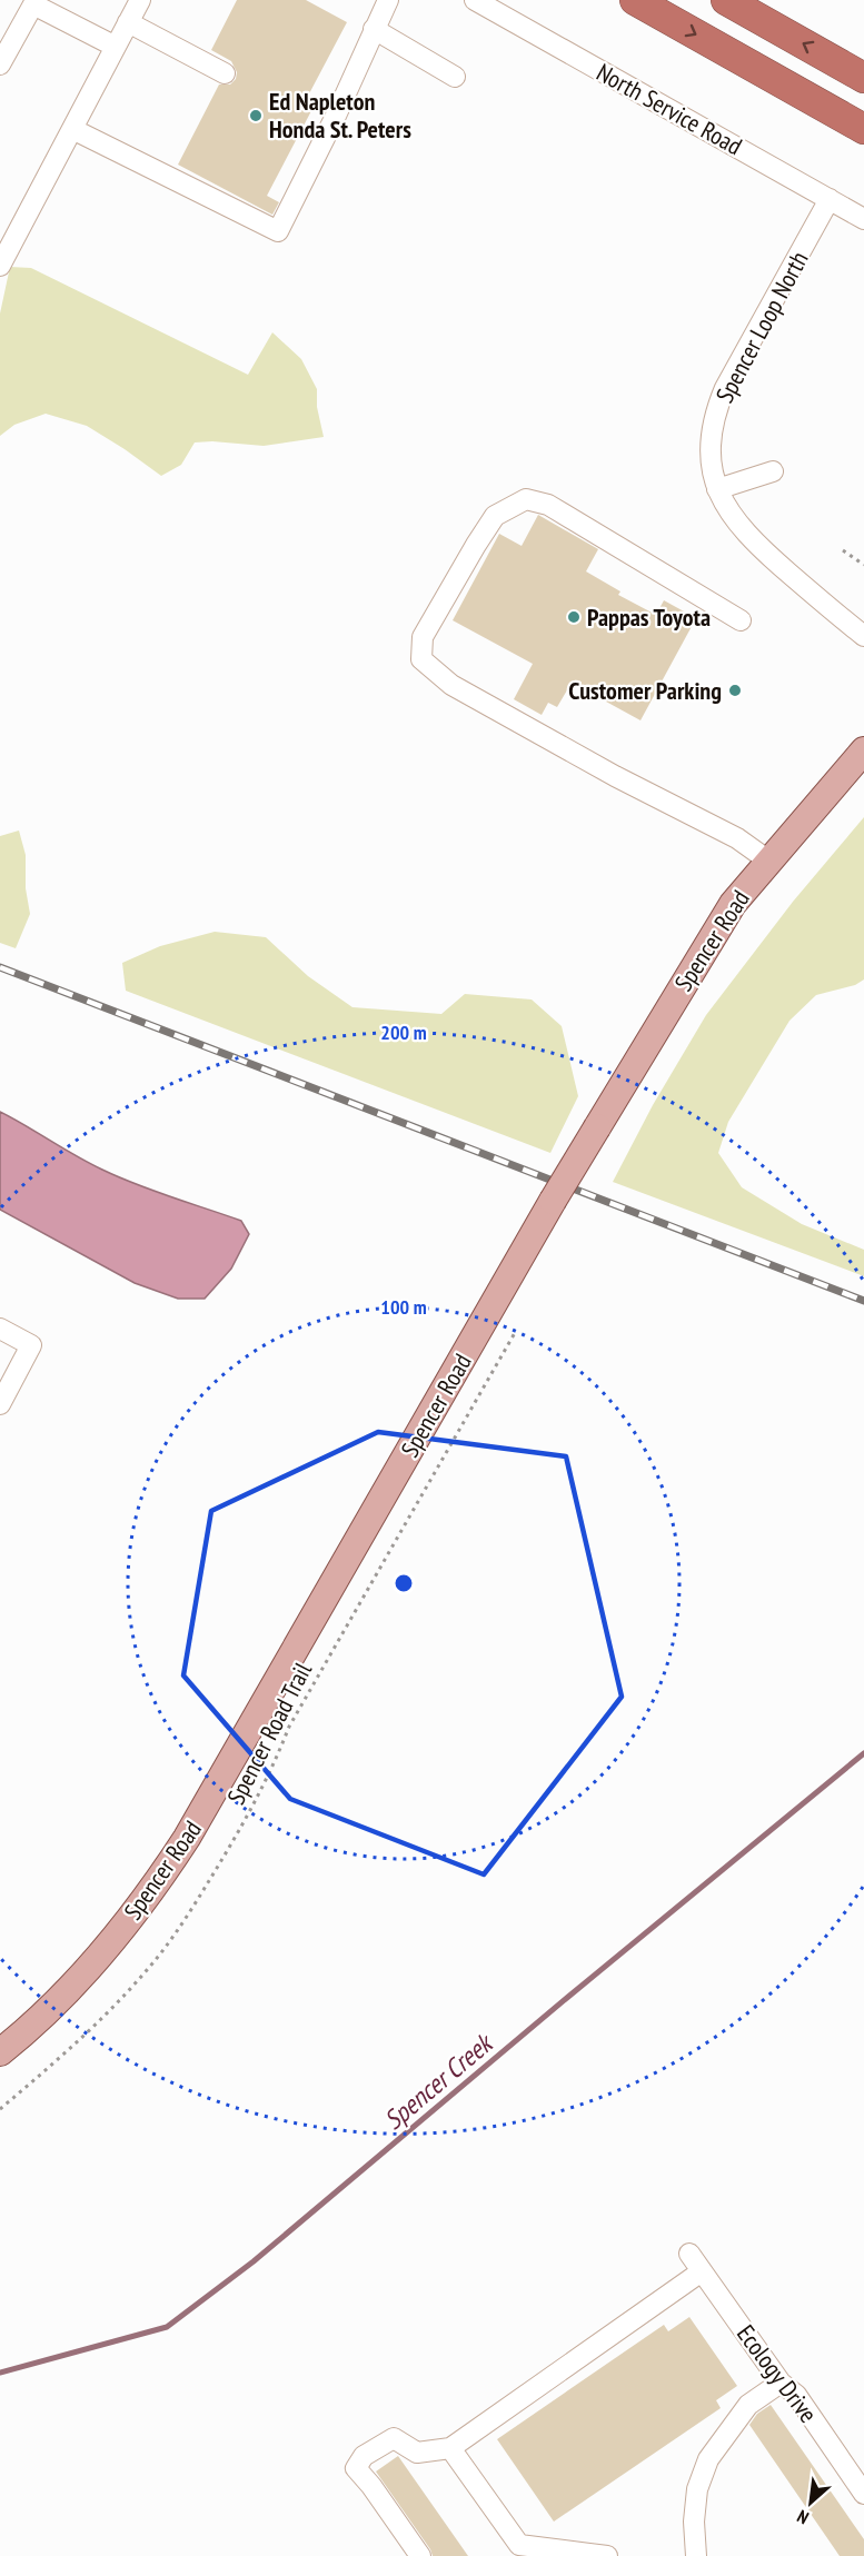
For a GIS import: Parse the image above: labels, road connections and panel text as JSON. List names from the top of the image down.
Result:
{
  "streets": {
    "main road": ["Spencer Road"],
    "street": ["North Service Road", "Spencer Loop North", "Ecology Drive"],
    "path": ["Spencer Road Trail"]
  },
  "crossings": [
    ["North Service Road", "Spencer Loop North"]
  ],
  "water": ["Spencer Creek"],
  "places": ["Ed Napleton Honda St. Peters", "Pappas Toyota", "Customer Parking"],
  "north": "bottom left",
  "rings": ["200 m", "100 m"]
}
